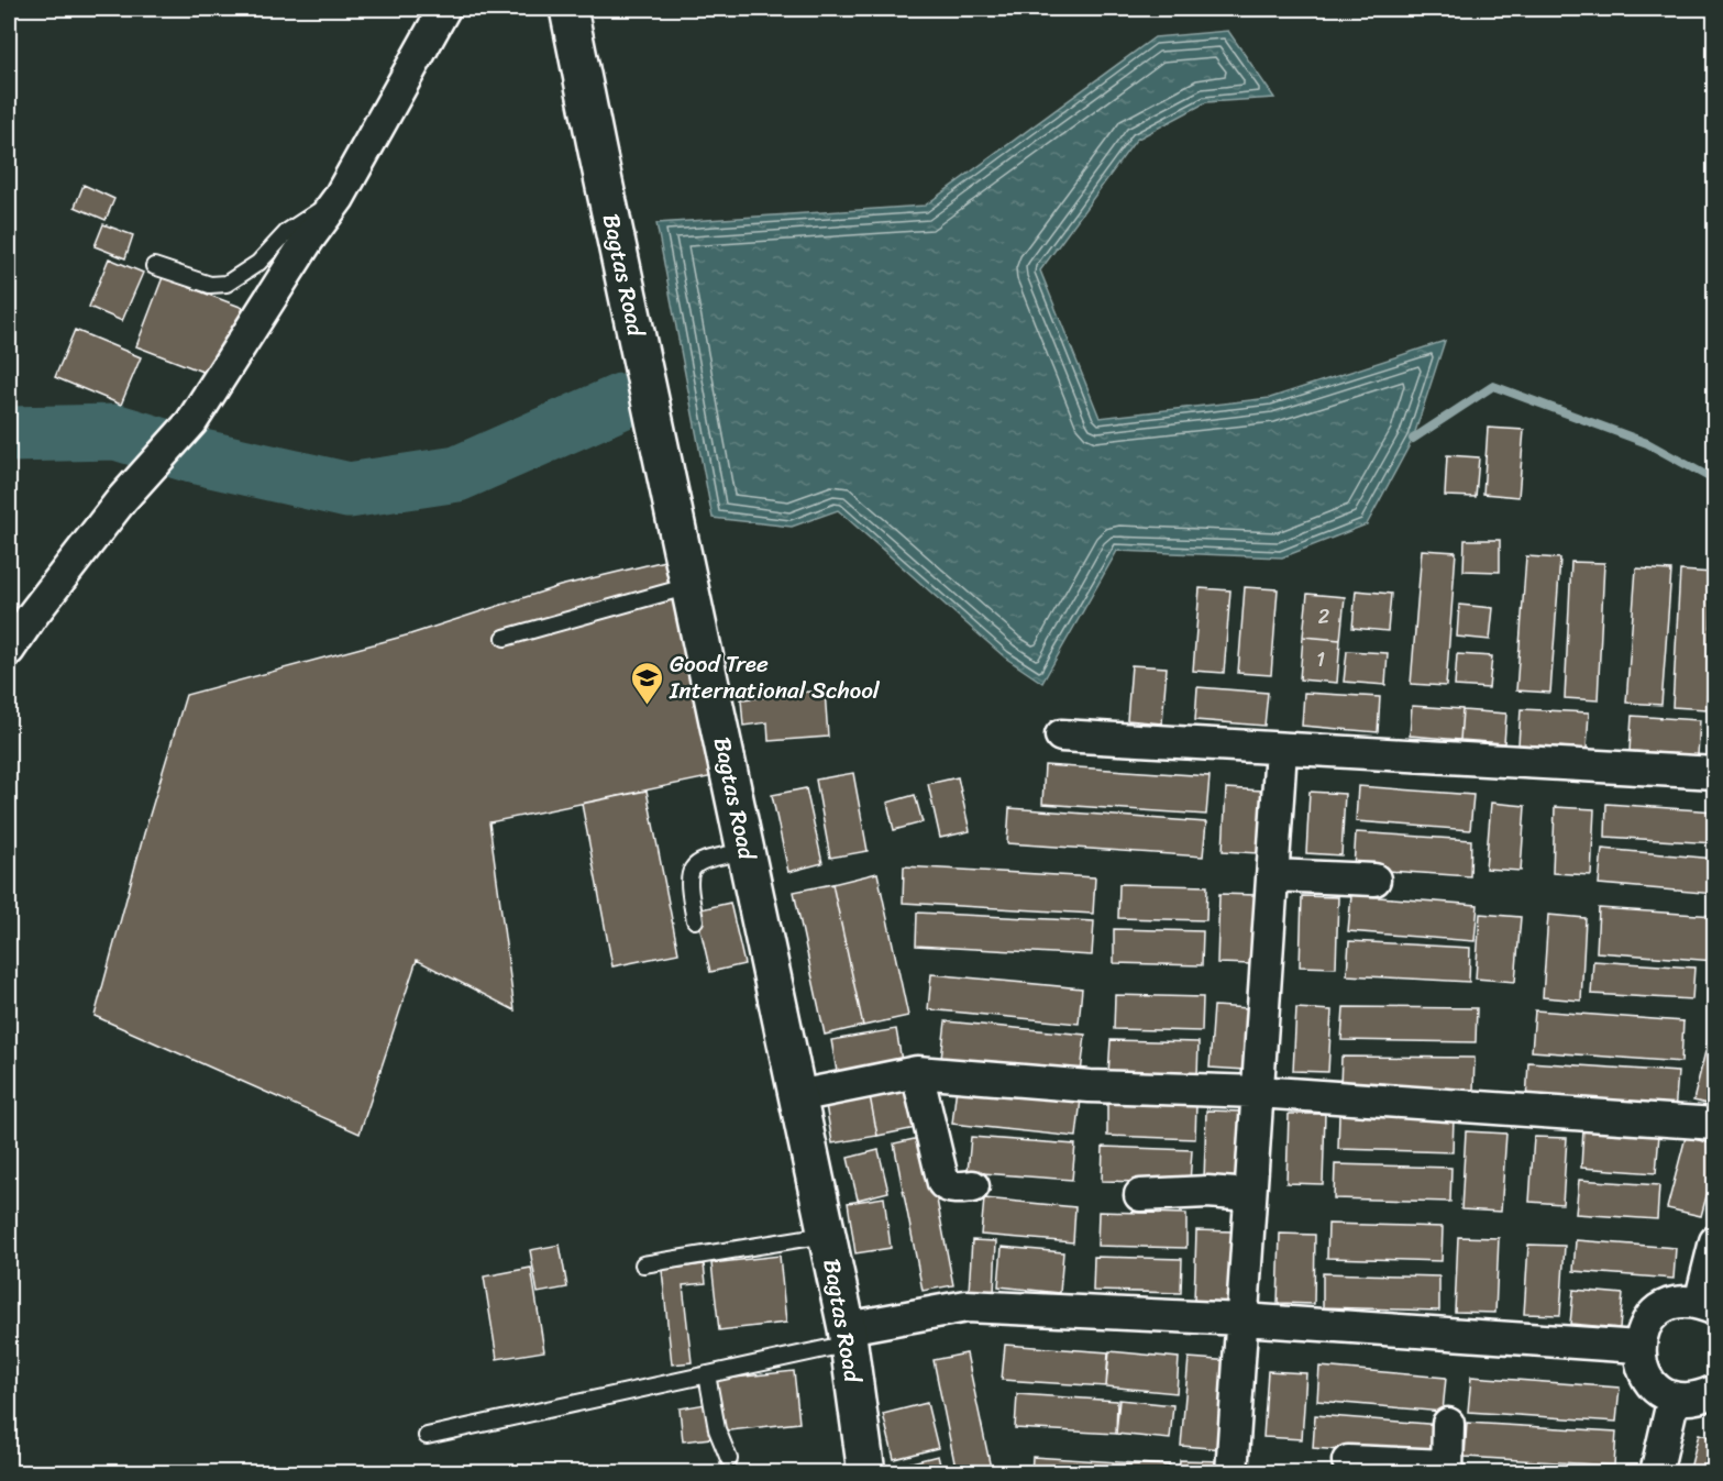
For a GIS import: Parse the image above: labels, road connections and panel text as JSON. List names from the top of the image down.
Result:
{
  "streets": {
    "street": ["Bagtas Road"]
  },
  "places": {
    "school or university": ["Good Tree International School"]
  },
  "house_numbers": ["2", "1"]
}
